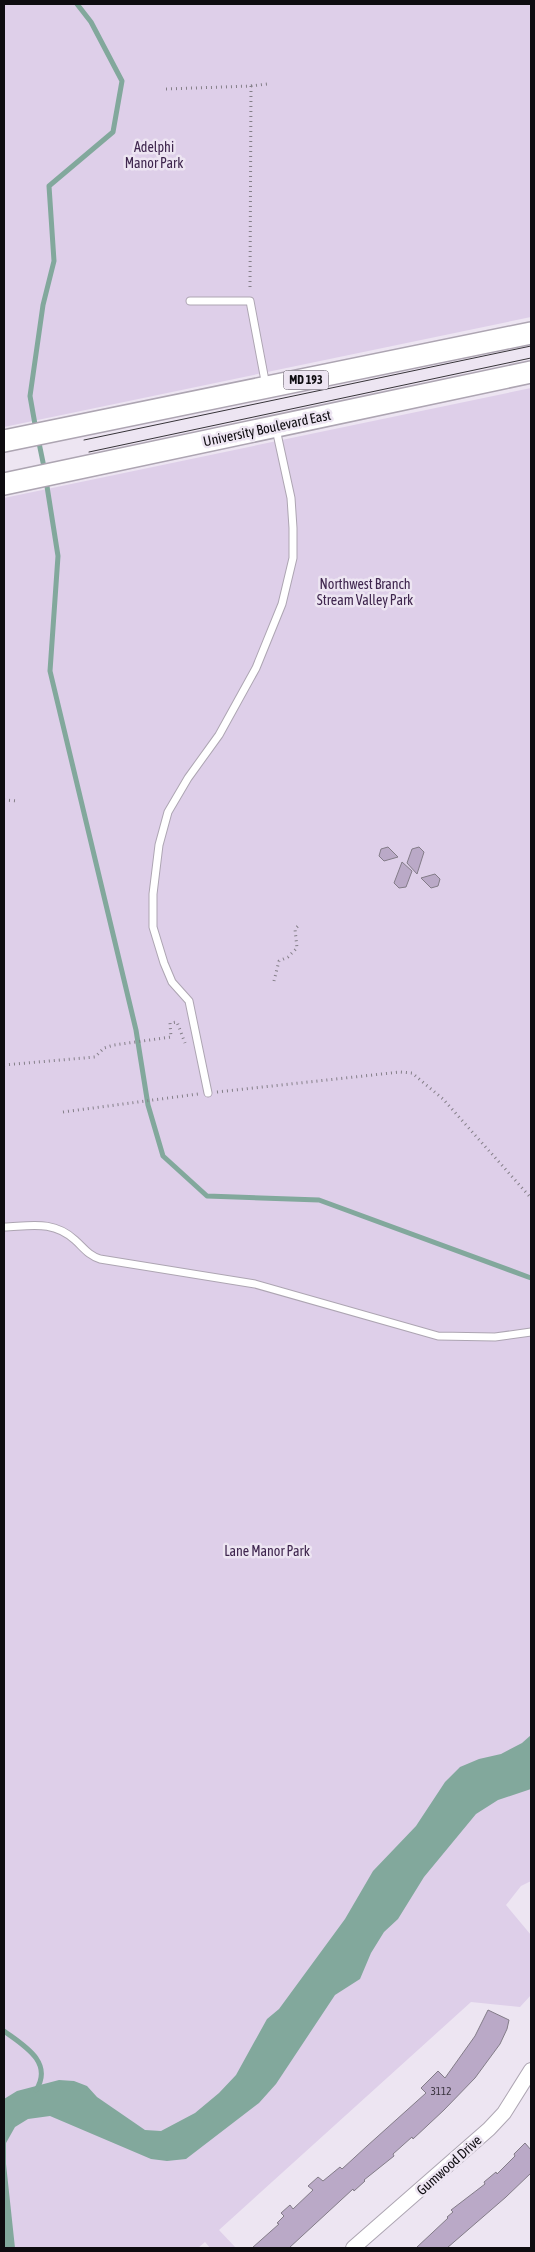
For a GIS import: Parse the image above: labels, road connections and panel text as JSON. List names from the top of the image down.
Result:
{
  "streets": {
    "main road": ["MD 193", "University Boulevard East"],
    "street": ["Gumwood Drive"]
  },
  "parks": ["Adelphi Manor Park", "Northwest Branch Stream Valley Park", "Lane Manor Park"],
  "house_numbers": ["3112"]
}
